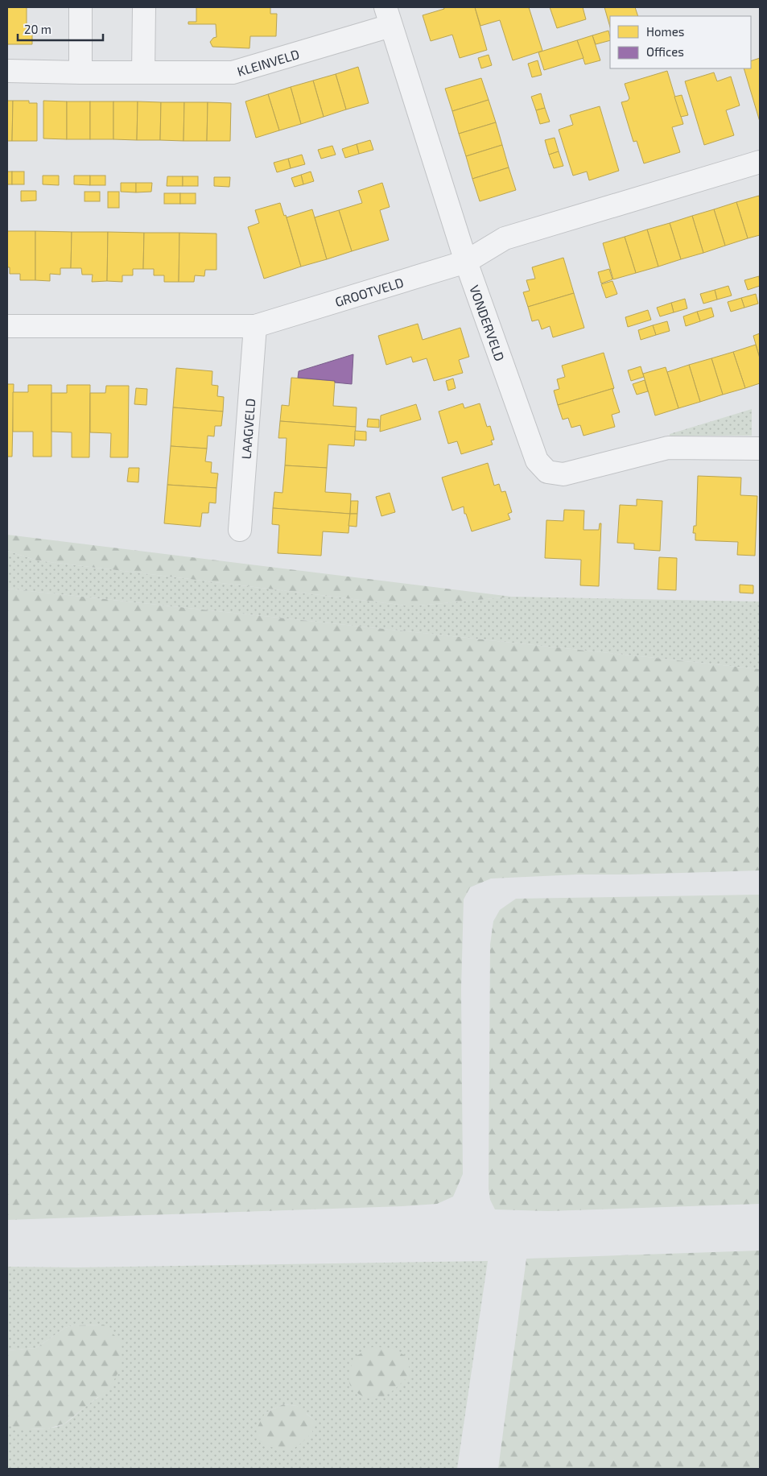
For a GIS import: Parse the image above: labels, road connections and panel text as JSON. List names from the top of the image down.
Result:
{
  "streets": {
    "street": [
      "KLEINVELD",
      "GROOTVELD",
      "VONDERVELD",
      "LAAGVELD"
    ]
  },
  "crossings": [
    ["GROOTVELD", "VONDERVELD"],
    ["GROOTVELD", "LAAGVELD"]
  ],
  "legend": ["Homes", "Offices"],
  "scale_bar": "20 m"
}
